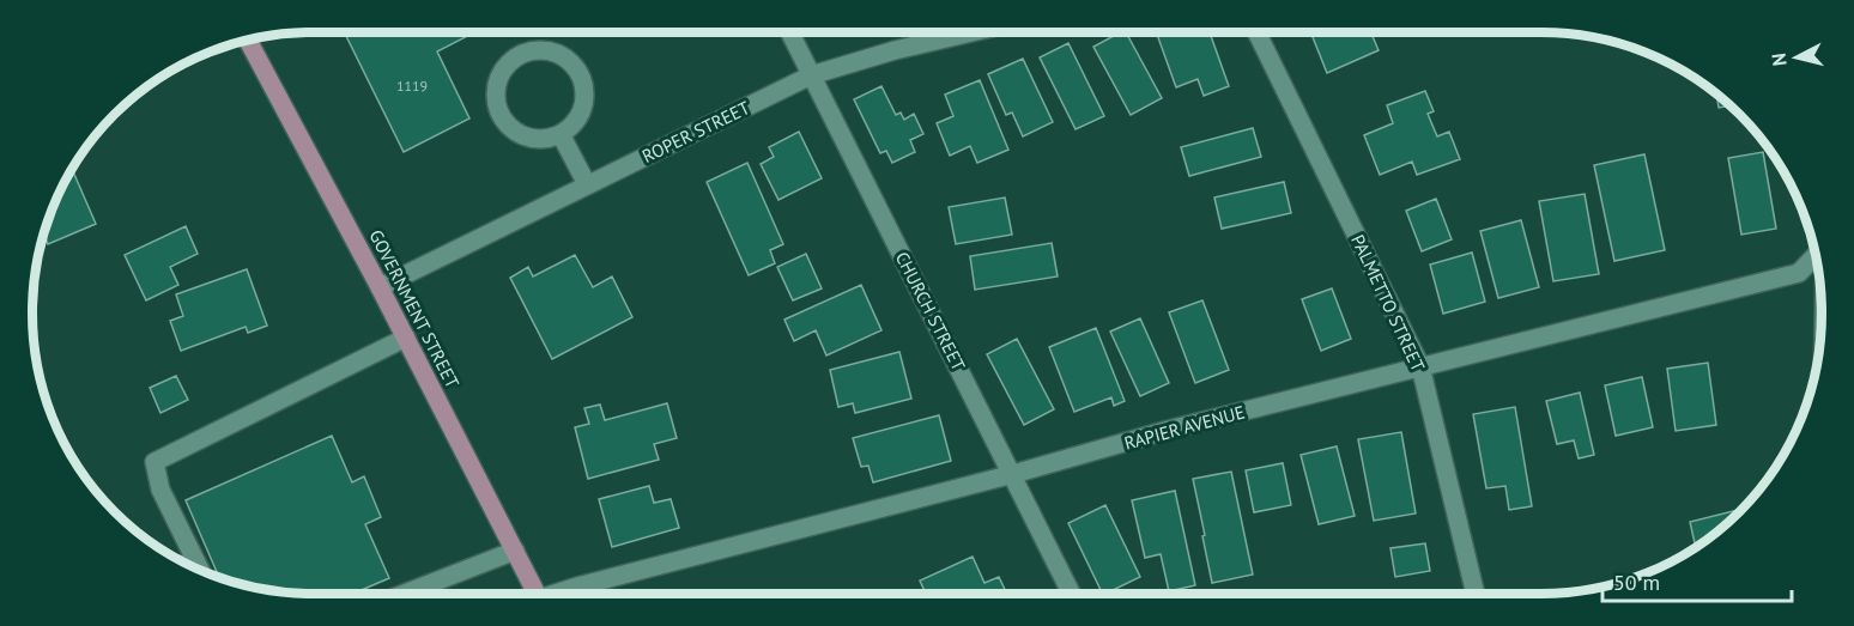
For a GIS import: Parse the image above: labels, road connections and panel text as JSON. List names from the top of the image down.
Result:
{
  "streets": {
    "main road": ["GOVERNMENT STREET"],
    "street": [
      "ROPER STREET",
      "PALMETTO STREET",
      "CHURCH STREET",
      "RAPIER AVENUE"
    ]
  },
  "crossings": [
    ["ROPER STREET", "GOVERNMENT STREET"],
    ["ROPER STREET", "CHURCH STREET"],
    ["PALMETTO STREET", "RAPIER AVENUE"],
    ["CHURCH STREET", "RAPIER AVENUE"]
  ],
  "house_numbers": ["1119"],
  "scale_bar": "50 m",
  "north": "left"
}
